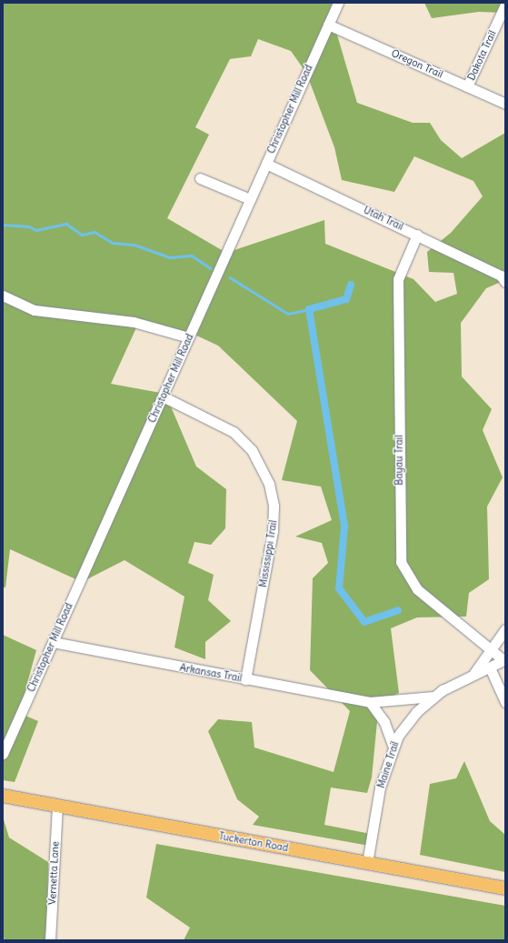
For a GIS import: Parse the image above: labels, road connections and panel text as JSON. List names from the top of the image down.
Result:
{
  "streets": {
    "main road": ["Tuckerton Road"],
    "street": [
      "Dakota Trail",
      "Oregon Trail",
      "Christopher Mill Road",
      "Utah Trail",
      "Bayau Trail",
      "Mississippi Trail",
      "Arkansas Trail",
      "Maine Trail",
      "Vernetta Lane"
    ]
  },
  "crossings": [
    ["Dakota Trail", "Oregon Trail"],
    ["Oregon Trail", "Christopher Mill Road"],
    ["Christopher Mill Road", "Utah Trail"],
    ["Christopher Mill Road", "Mississippi Trail"],
    ["Christopher Mill Road", "Arkansas Trail"],
    ["Utah Trail", "Bayau Trail"],
    ["Mississippi Trail", "Arkansas Trail"],
    ["Arkansas Trail", "Maine Trail"],
    ["Maine Trail", "Tuckerton Road"],
    ["Tuckerton Road", "Vernetta Lane"]
  ]
}
